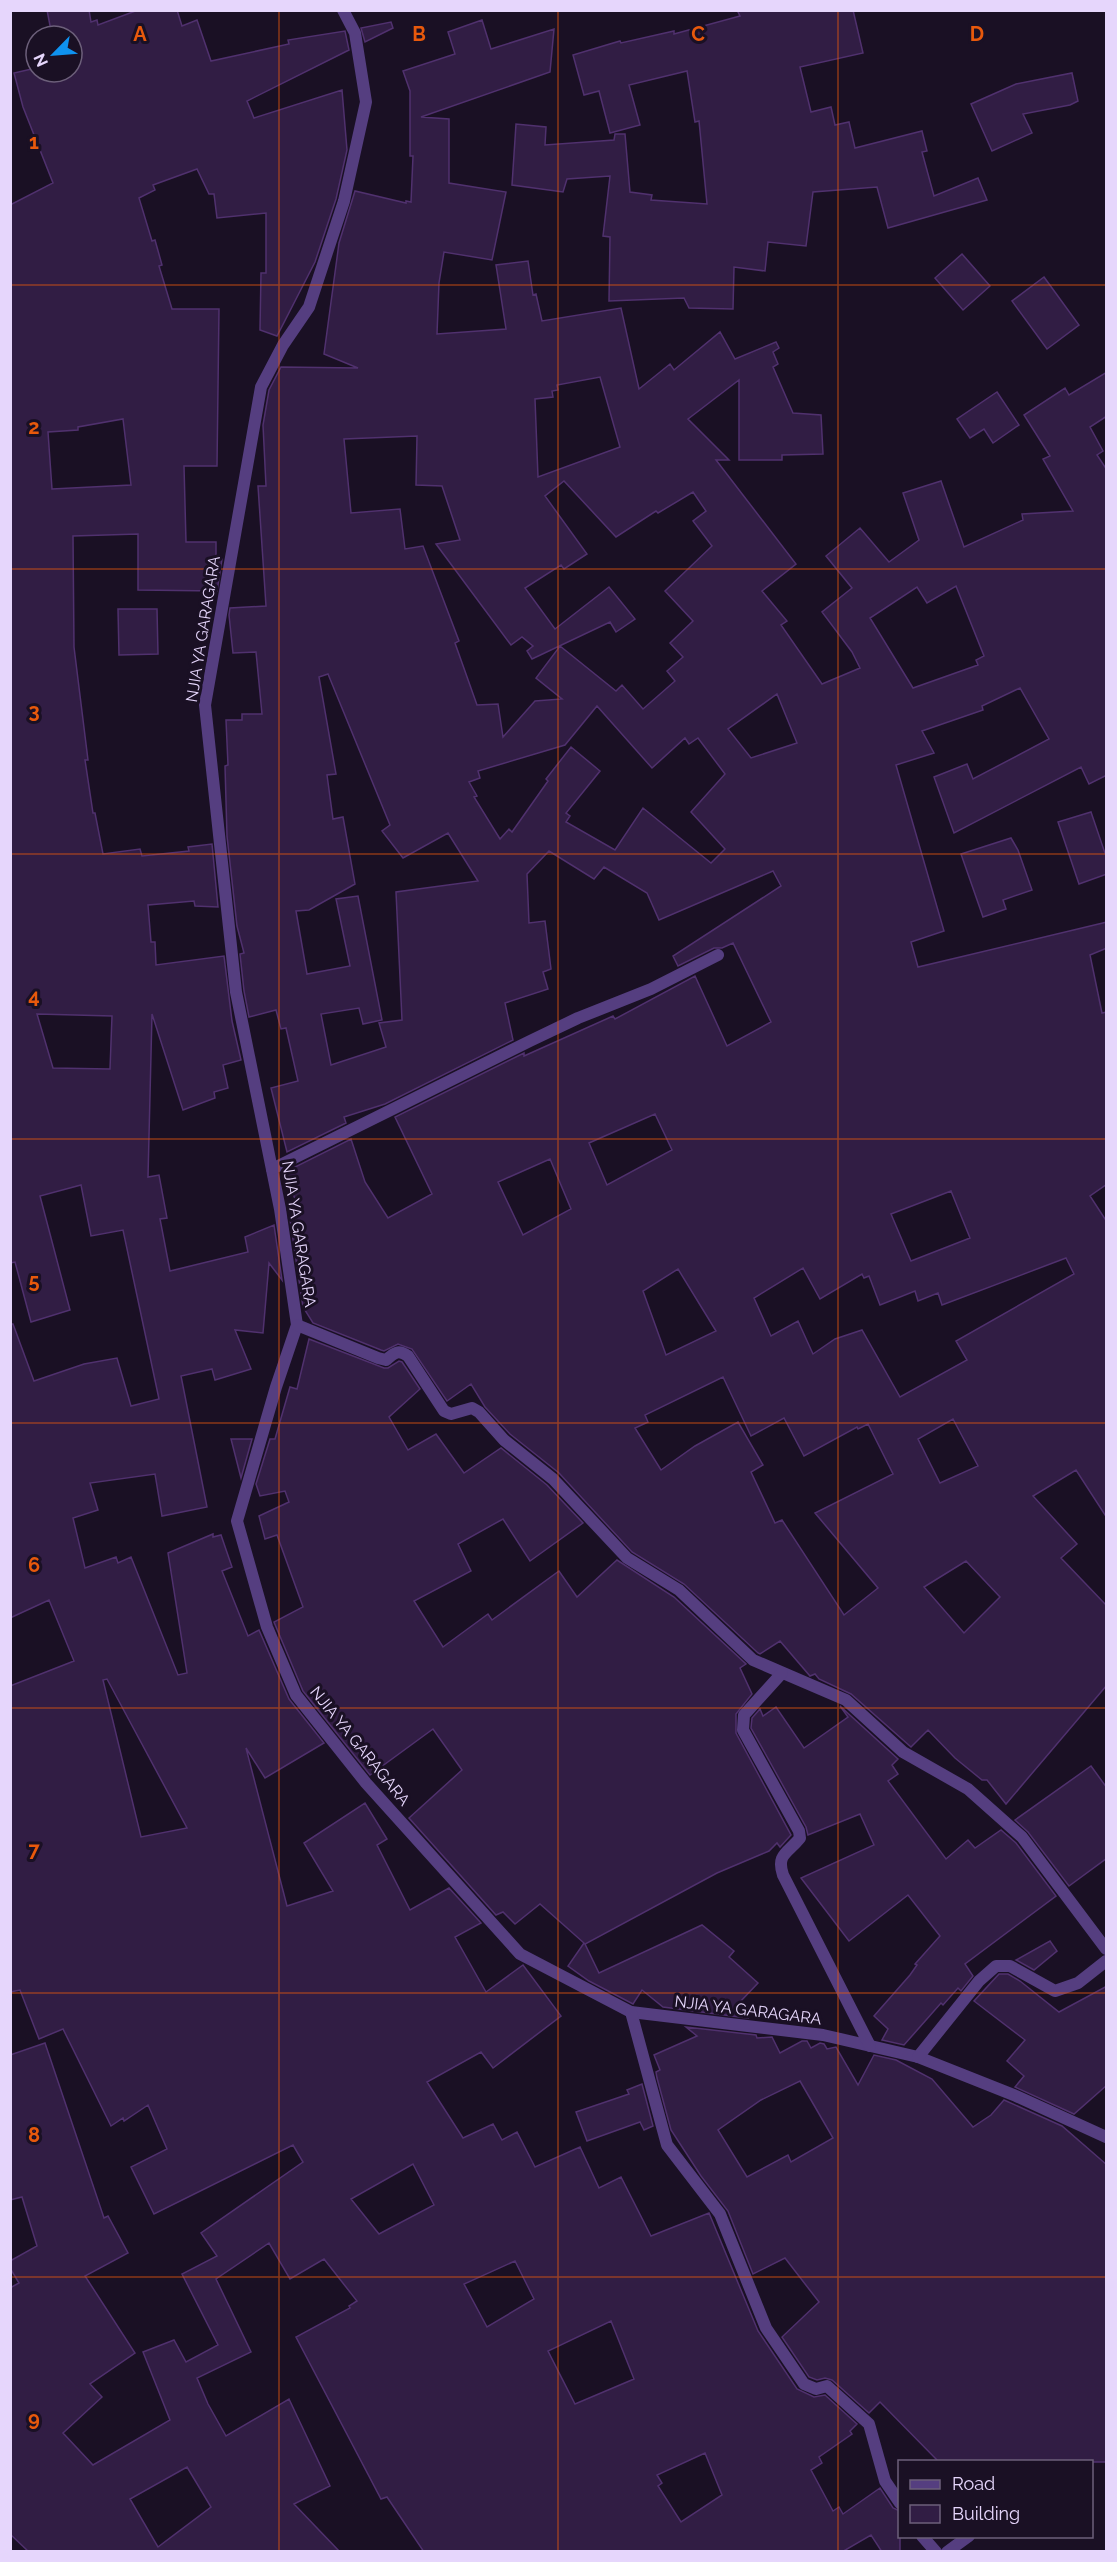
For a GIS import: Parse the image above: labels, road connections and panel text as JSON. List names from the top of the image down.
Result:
{
  "streets": {
    "street": ["NJIA YA GARAGARA"]
  },
  "legend": ["Road", "Building"],
  "north": "bottom left",
  "grid": {
    "columns": [
      "A",
      "B",
      "C",
      "D"
    ],
    "rows": [
      "1",
      "2",
      "3",
      "4",
      "5",
      "6",
      "7",
      "8",
      "9"
    ]
  }
}
